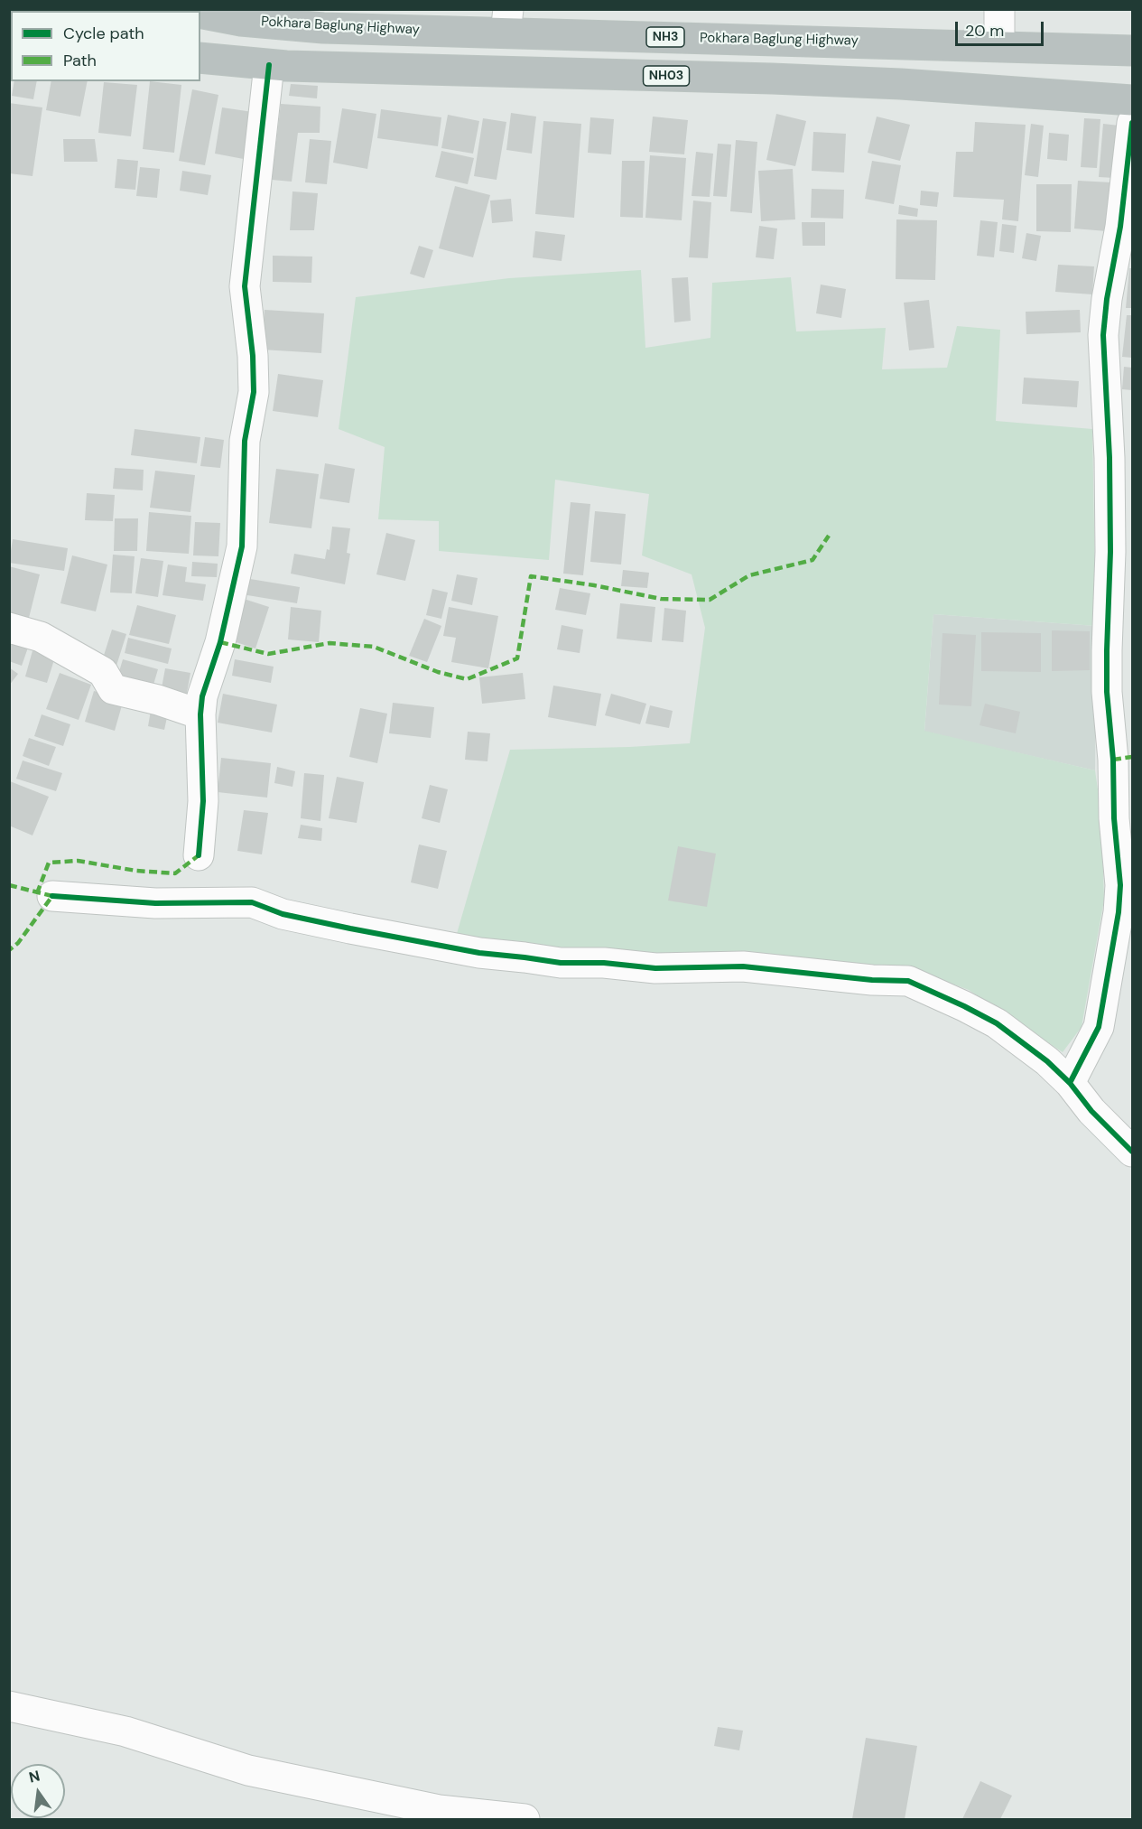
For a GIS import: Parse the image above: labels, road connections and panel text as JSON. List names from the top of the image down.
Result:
{
  "streets": {
    "highway": ["Pokhara Baglung Highway", "NH3", "NH03"]
  },
  "legend": ["Cycle path", "Path"],
  "scale_bar": "20 m",
  "north": "top"
}
